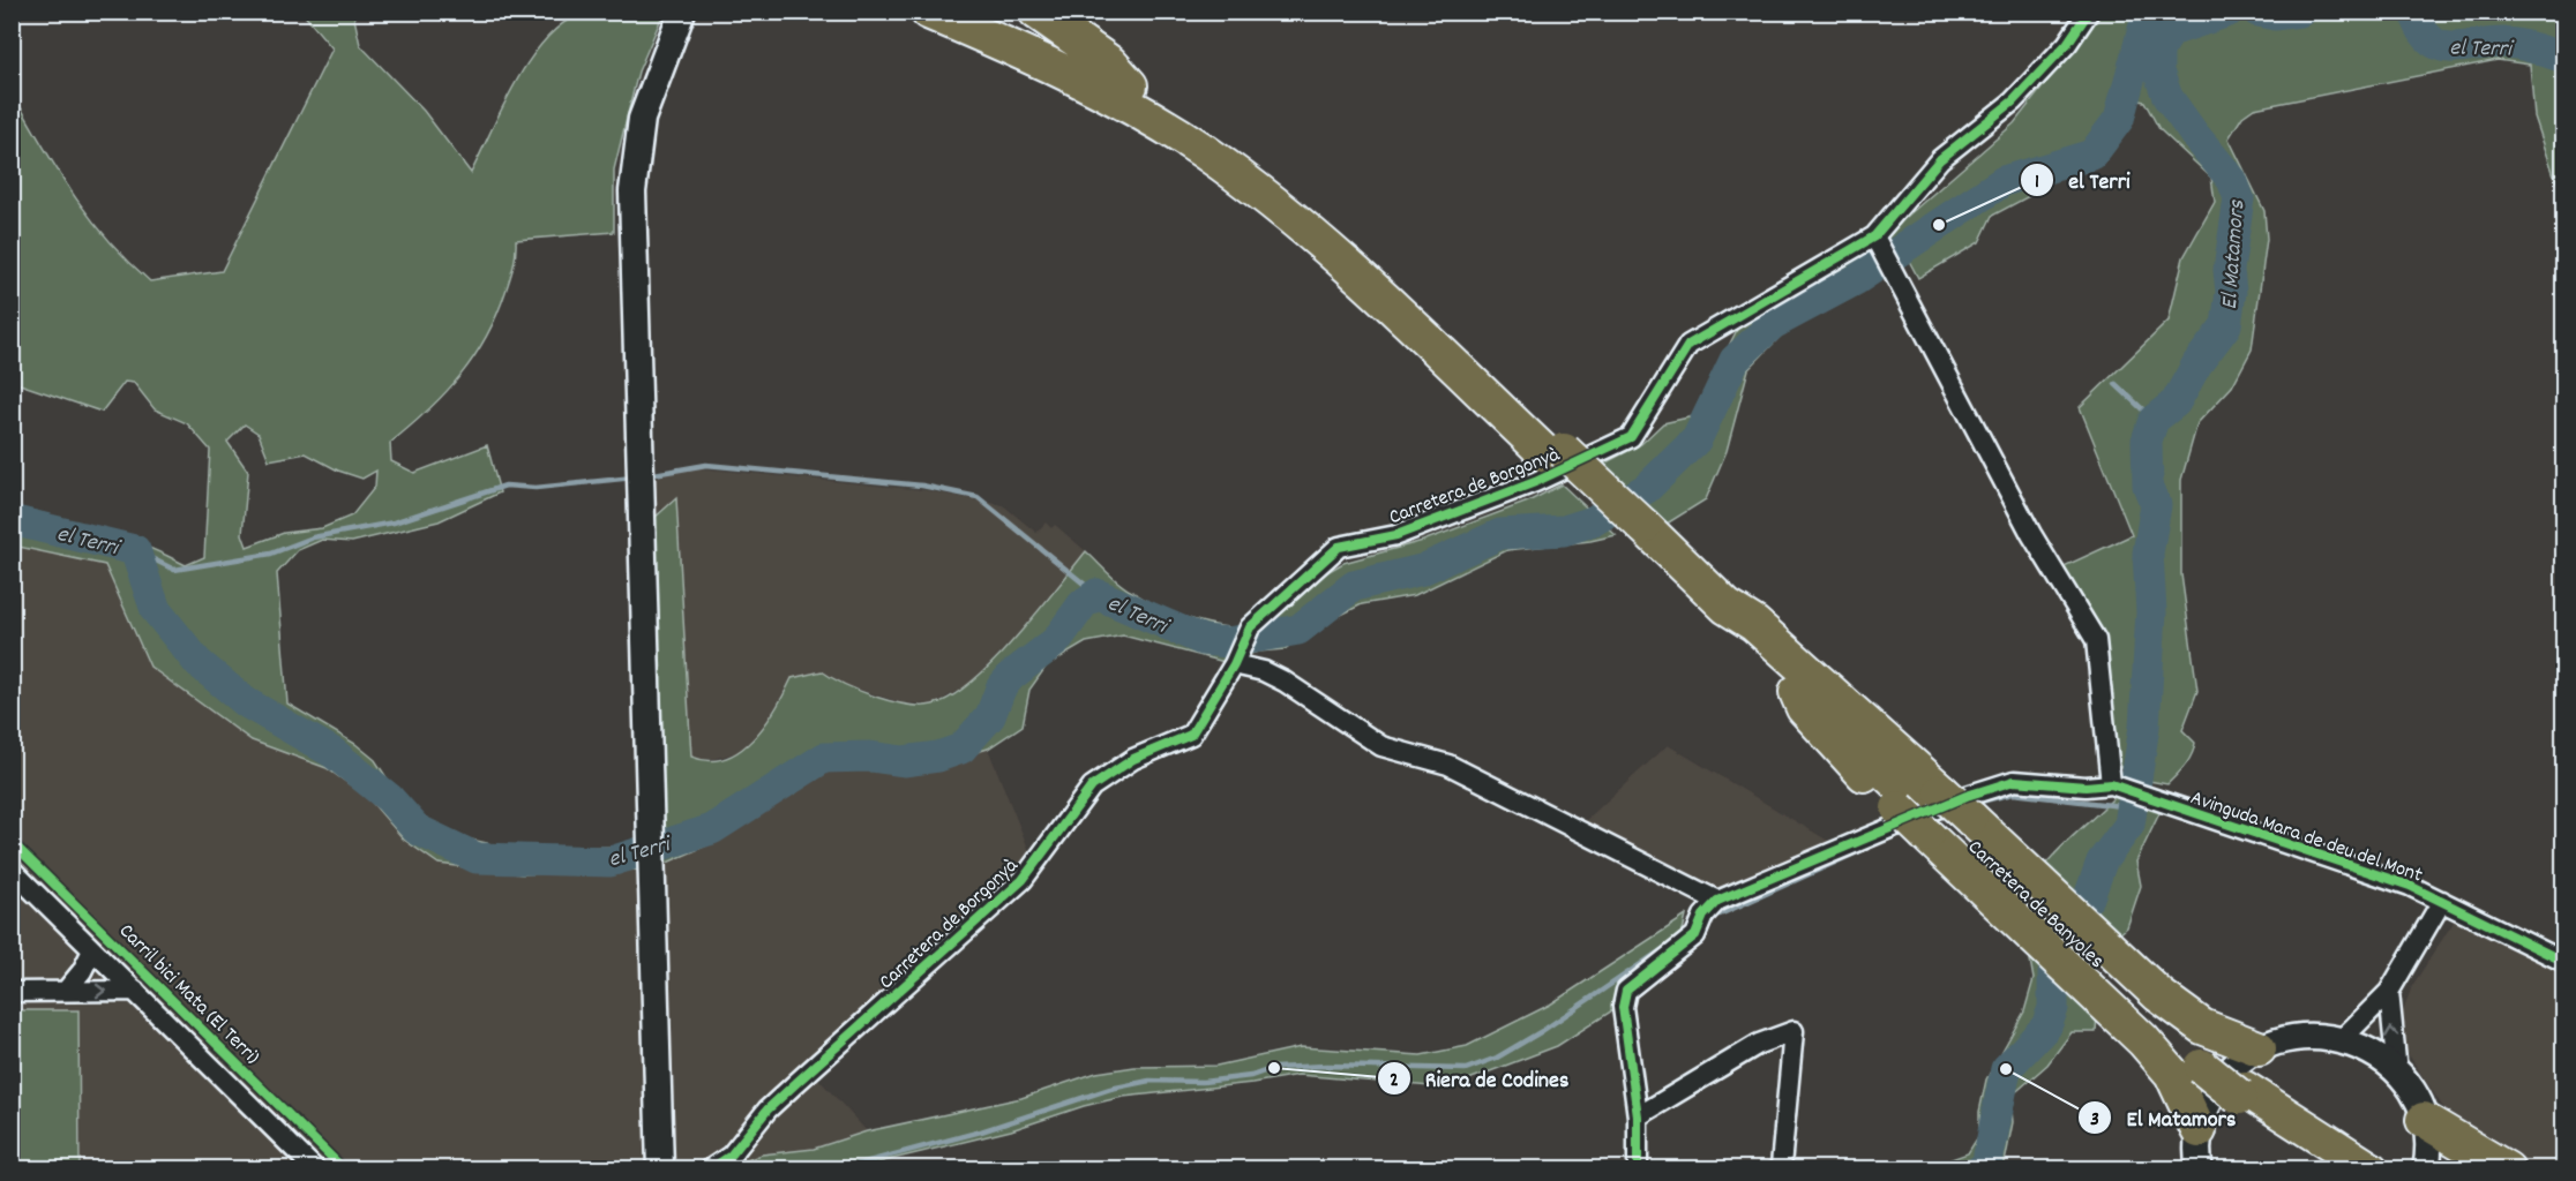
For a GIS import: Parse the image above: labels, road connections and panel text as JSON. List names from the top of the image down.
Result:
{
  "streets": {
    "street": ["Carretera de Borgonyà", "Avinguda Mara de deu del Mont"],
    "cycle path": ["Carril bici Mata (El Terri)"]
  },
  "water": ["el Terri", "El Matamors"],
  "places": ["el Terri", "Riera de Codines", "El Matamors"]
}
